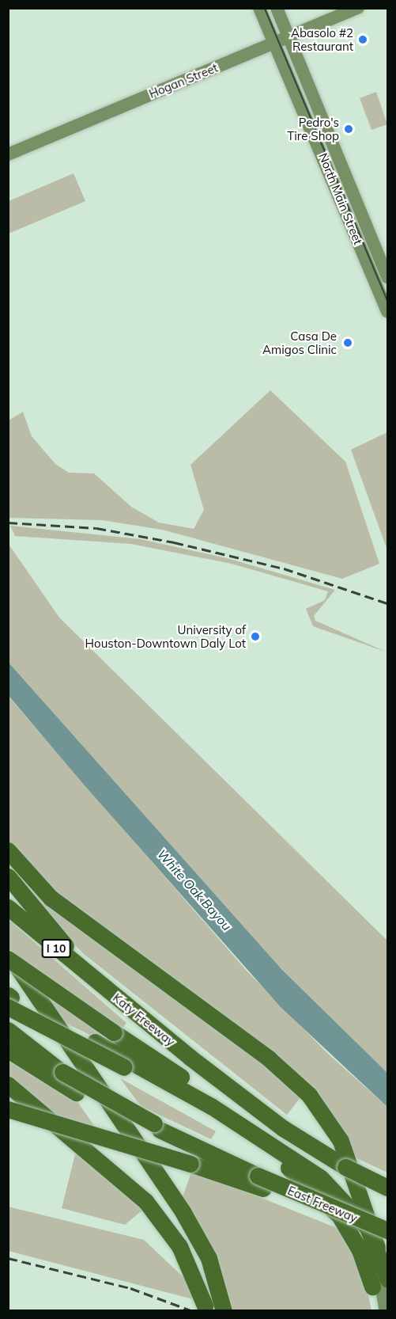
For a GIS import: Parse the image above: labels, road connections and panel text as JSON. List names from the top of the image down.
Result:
{
  "streets": {
    "highway": ["I 10", "Katy Freeway", "East Freeway"],
    "main road": ["Hogan Street", "North Main Street"]
  },
  "crossings": [
    ["Hogan Street", "North Main Street"]
  ],
  "water": ["White Oak Bayou"],
  "places": [
    "Abasolo #2 Restaurant",
    "Pedro's Tire Shop",
    "Casa De Amigos Clinic",
    "University of Houston-Downtown Daly Lot"
  ]
}
